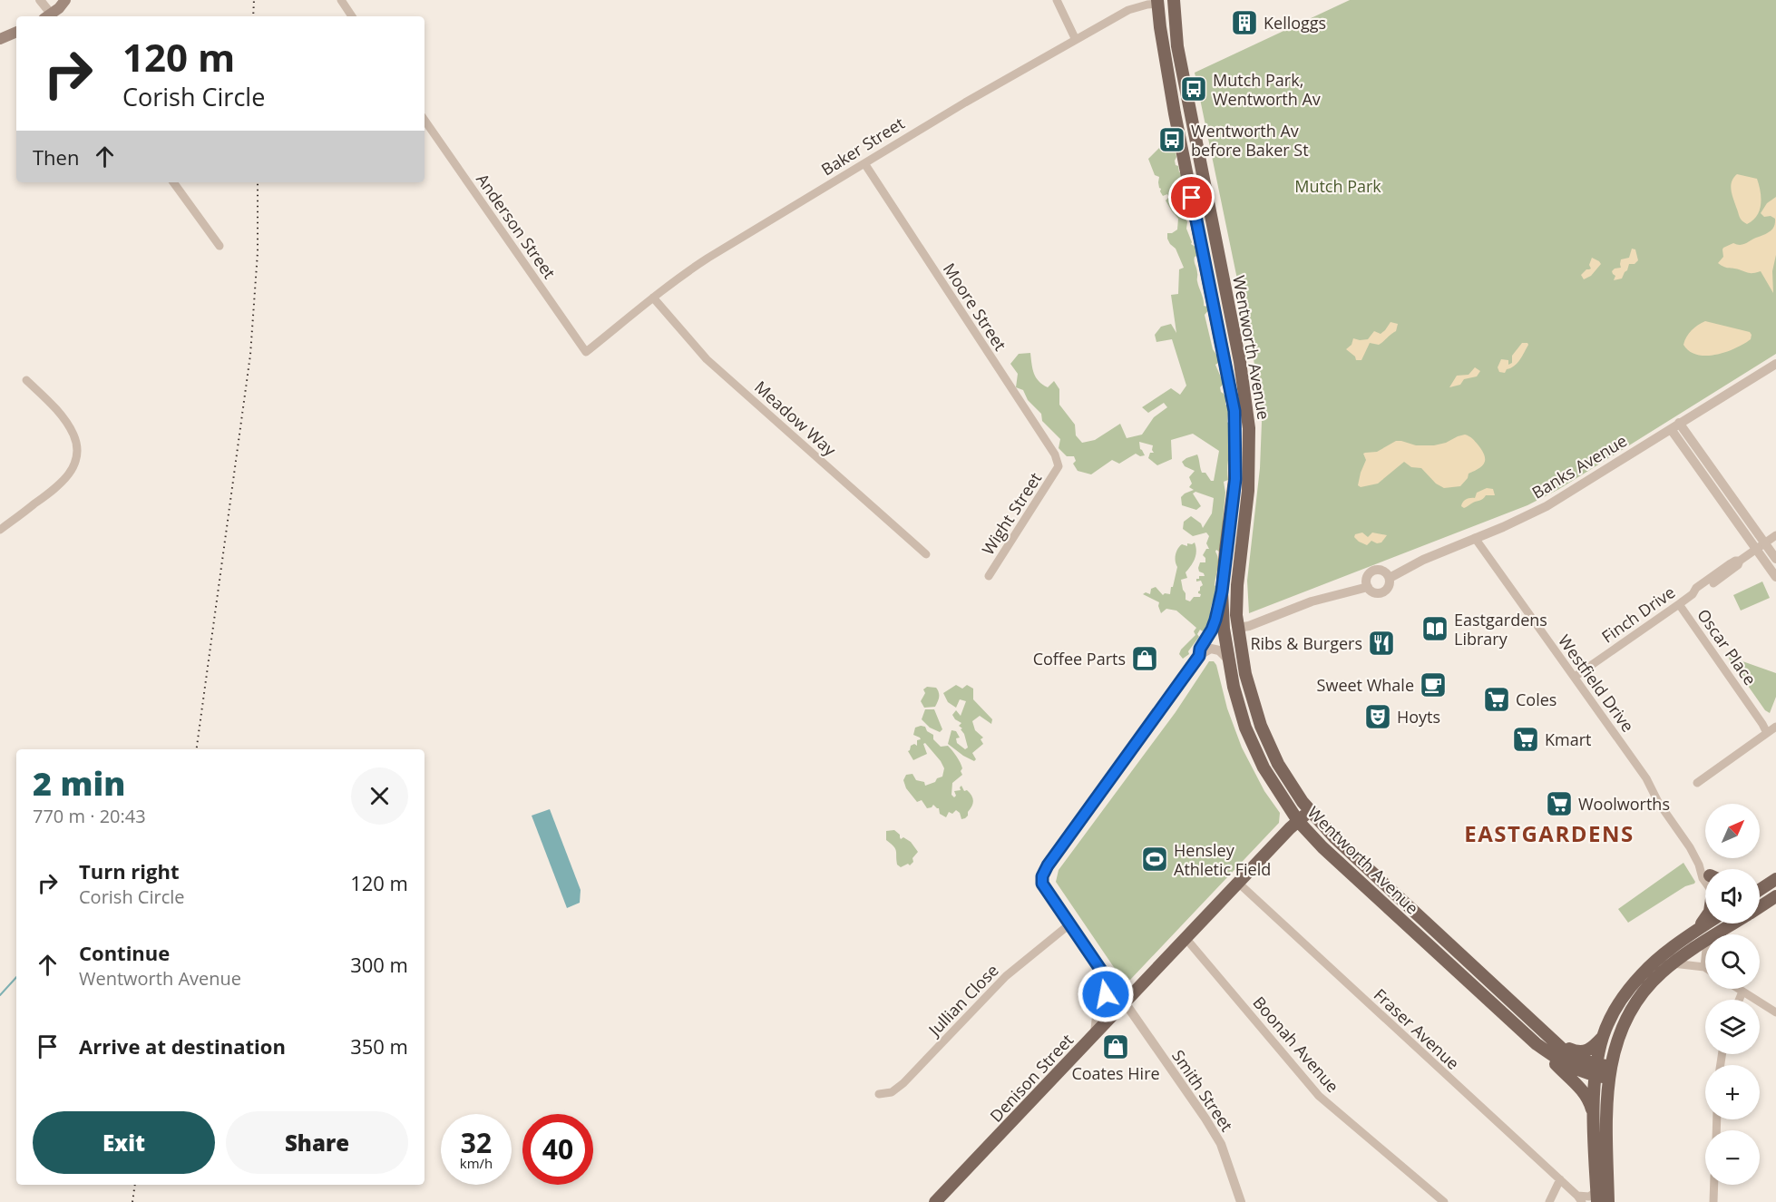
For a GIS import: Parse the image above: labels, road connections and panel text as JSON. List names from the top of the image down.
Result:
{
  "streets": {
    "main road": ["Baker Street", "Wentworth Avenue", "Denison Street"],
    "street": [
      "Anderson Street",
      "Moore Street",
      "Meadow Way",
      "Banks Avenue",
      "Wight Street",
      "Finch Drive",
      "Oscar Place",
      "Westfield Drive",
      "Jullian Close",
      "Fraser Avenue",
      "Boonah Avenue",
      "Smith Street"
    ]
  },
  "crossings": [
    ["Baker Street", "Anderson Street"],
    ["Baker Street", "Moore Street"],
    ["Baker Street", "Wentworth Avenue"],
    ["Baker Street", "Meadow Way"],
    ["Moore Street", "Wight Street"],
    ["Wentworth Avenue", "Denison Street"],
    ["Wentworth Avenue", "Smith Street"],
    ["Banks Avenue", "Westfield Drive"],
    ["Finch Drive", "Oscar Place"],
    ["Finch Drive", "Westfield Drive"],
    ["Jullian Close", "Smith Street"],
    ["Fraser Avenue", "Denison Street"],
    ["Boonah Avenue", "Denison Street"],
    ["Denison Street", "Smith Street"]
  ],
  "districts": ["EASTGARDENS"],
  "parks": ["Mutch Park"],
  "places": {
    "building": ["Kelloggs"],
    "bus stop": ["Mutch Park, Wentworth Av", "Wentworth Av before Baker St"],
    "library": ["Eastgardens Library"],
    "restaurant": ["Ribs & Burgers"],
    "shop": ["Coffee Parts", "Coates Hire"],
    "cafe": ["Sweet Whale"],
    "supermarket": ["Coles", "Kmart", "Woolworths"],
    "theatre": ["Hoyts"],
    "sports": ["Hensley Athletic Field"]
  },
  "north": "top right",
  "page": {
    "turn": ["120 m", "Corish Circle"],
    "then": "Then",
    "heading": ["2 min", "770 m · 20:43"],
    "map_buttons": ["+", "−"],
    "list": [
      {
        "name": "Turn right",
        "note": "Corish Circle",
        "value": "120 m"
      },
      {
        "name": "Continue",
        "note": "Wentworth Avenue",
        "value": "300 m"
      },
      {
        "name": "Arrive at destination",
        "value": "350 m"
      }
    ],
    "buttons": ["Exit", "Share"],
    "speed": "32 km/h",
    "limit": "40"
  }
}
